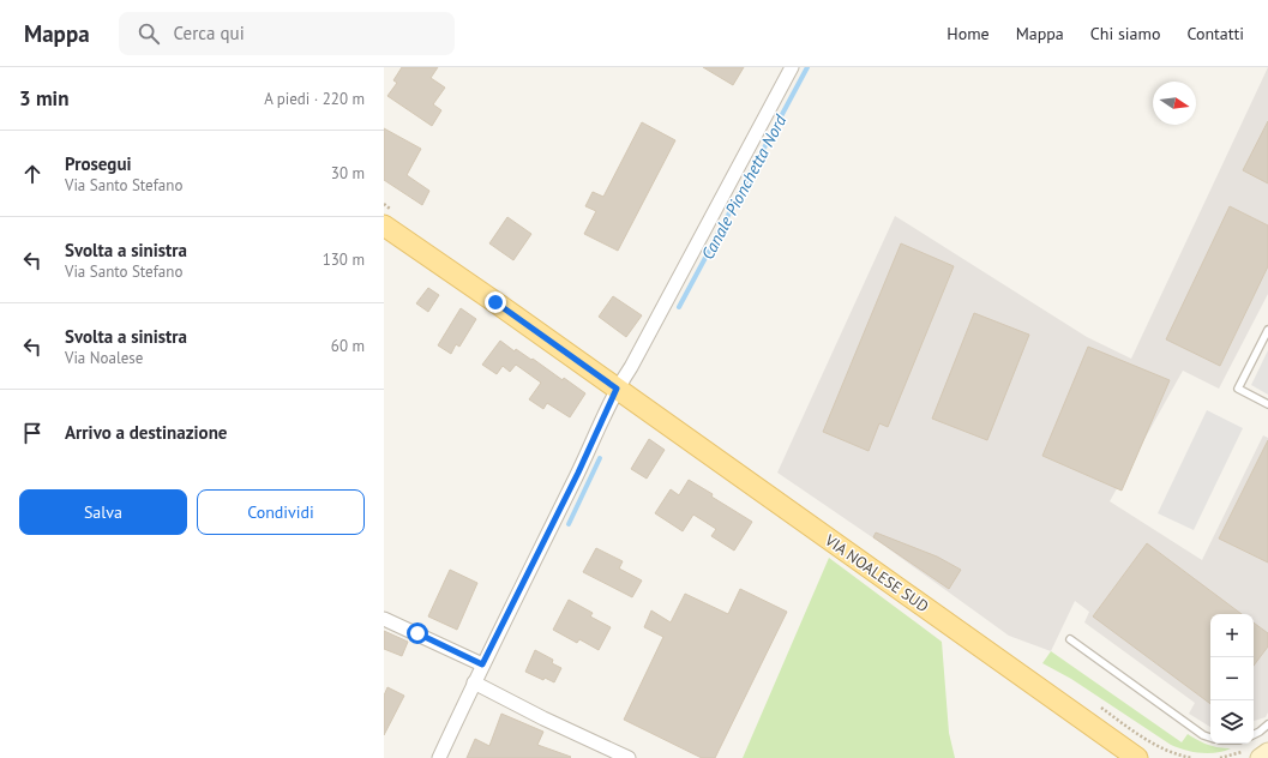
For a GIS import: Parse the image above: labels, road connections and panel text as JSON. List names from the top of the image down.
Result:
{
  "streets": {
    "main road": ["VIA NOALESE SUD"]
  },
  "water": ["Canale Pionchetta Nord"],
  "north": "right",
  "page": {
    "header": "Mappa",
    "search": "Cerca qui",
    "nav": [
      "Home",
      "Mappa",
      "Chi siamo",
      "Contatti"
    ],
    "heading": ["3 min", "A piedi · 220 m"],
    "list": [
      ["Prosegui", "Via Santo Stefano", "30 m"],
      ["Svolta a sinistra", "Via Santo Stefano", "130 m"],
      ["Svolta a sinistra", "Via Noalese", "60 m"],
      "Arrivo a destinazione"
    ],
    "buttons": ["Salva", "Condividi"],
    "map_buttons": ["+", "−"]
  }
}
